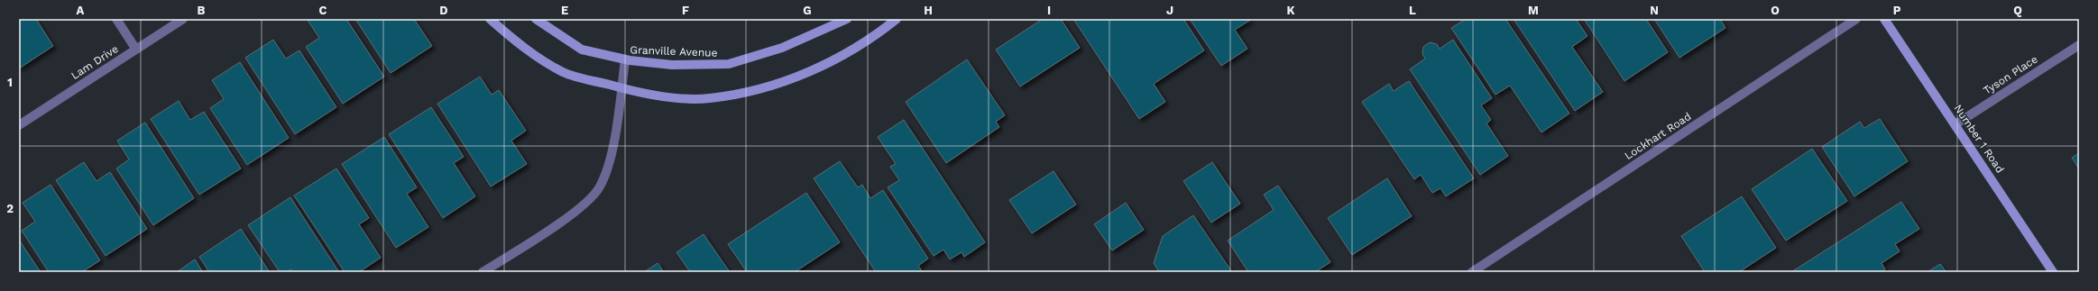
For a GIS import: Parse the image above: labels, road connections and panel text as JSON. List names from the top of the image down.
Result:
{
  "streets": {
    "street": [
      "Granville Avenue",
      "Lam Drive",
      "Tyson Place",
      "Lockhart Road",
      "Number 1 Road"
    ]
  },
  "crossings": [
    ["Tyson Place", "Number 1 Road"]
  ],
  "grid": {
    "columns": [
      "A",
      "B",
      "C",
      "D",
      "E",
      "F",
      "G",
      "H",
      "I",
      "J",
      "K",
      "L",
      "M",
      "N",
      "O",
      "P",
      "Q"
    ],
    "rows": ["1", "2"]
  }
}
